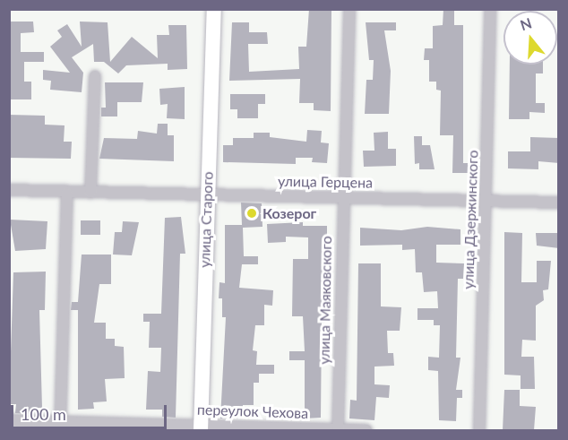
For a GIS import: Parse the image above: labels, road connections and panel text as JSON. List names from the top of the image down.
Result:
{
  "streets": {
    "street": [
      "улица Герцена",
      "улица Старого",
      "улица Дзержинского",
      "улица Маяковского",
      "переулок Чехова"
    ]
  },
  "crossings": [
    ["улица Герцена", "улица Старого"],
    ["улица Герцена", "улица Дзержинского"],
    ["улица Герцена", "улица Маяковского"],
    ["улица Старого", "переулок Чехова"],
    ["улица Маяковского", "переулок Чехова"]
  ],
  "places": ["Козерог"],
  "scale_bar": "100 m",
  "north": "top"
}
